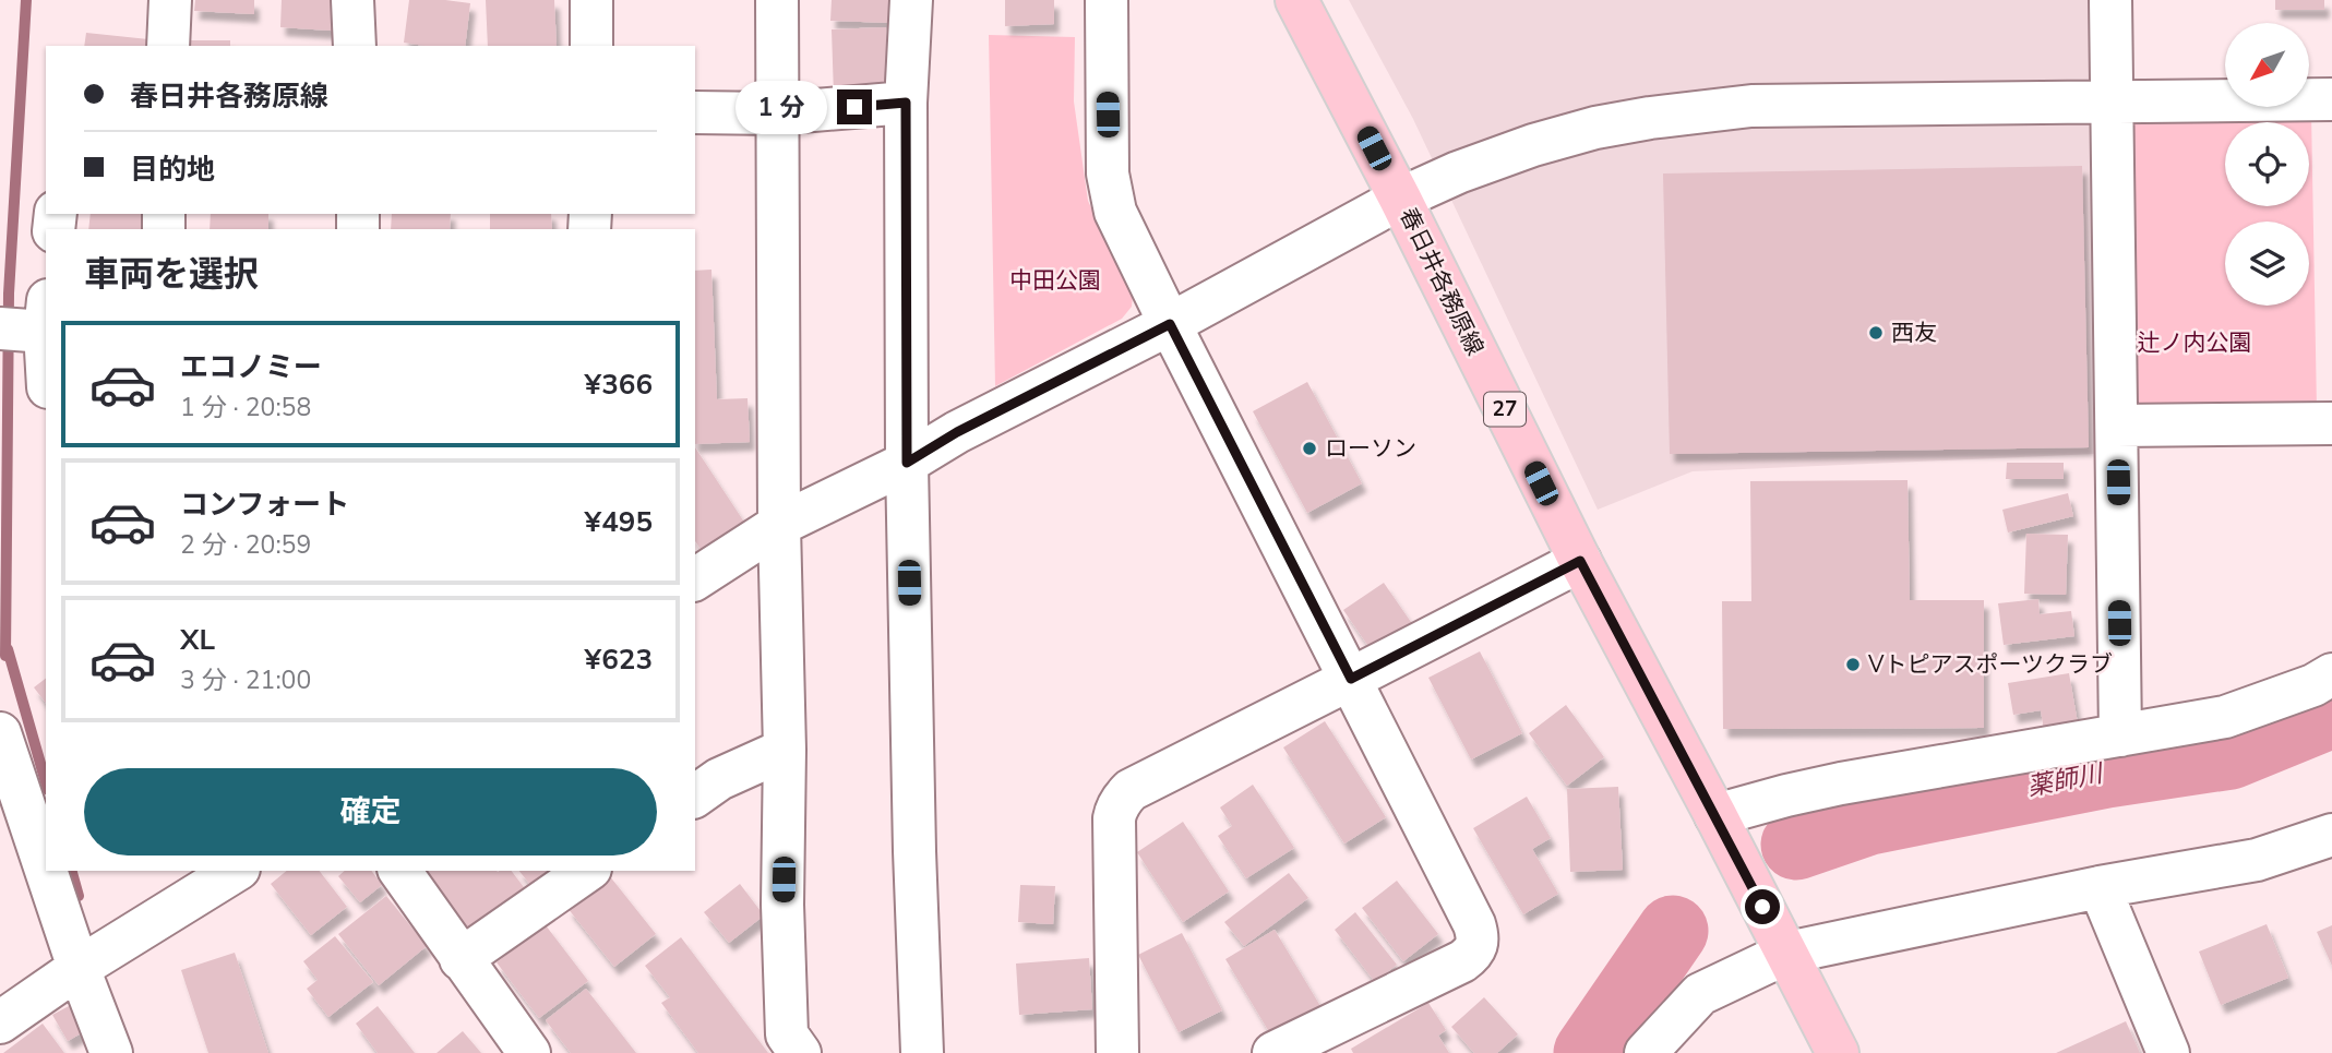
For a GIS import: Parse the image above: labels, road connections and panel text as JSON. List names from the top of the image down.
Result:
{
  "streets": {
    "main road": ["春日井各務原線", "27"]
  },
  "water": ["薬師川"],
  "parks": ["中田公園", "辻ノ内公園"],
  "places": ["西友", "ローソン", "Vトピアスポーツクラブ"],
  "north": "bottom left",
  "page": {
    "banner": ["春日井各務原線", "目的地"],
    "bubble": "1 分",
    "heading": "車両を選択",
    "list": [
      {
        "name": "エコノミー",
        "note": "1 分 · 20:58",
        "value": "¥366"
      },
      {
        "name": "コンフォート",
        "note": "2 分 · 20:59",
        "value": "¥495"
      },
      {
        "name": "XL",
        "note": "3 分 · 21:00",
        "value": "¥623"
      }
    ],
    "buttons": "確定"
  }
}
